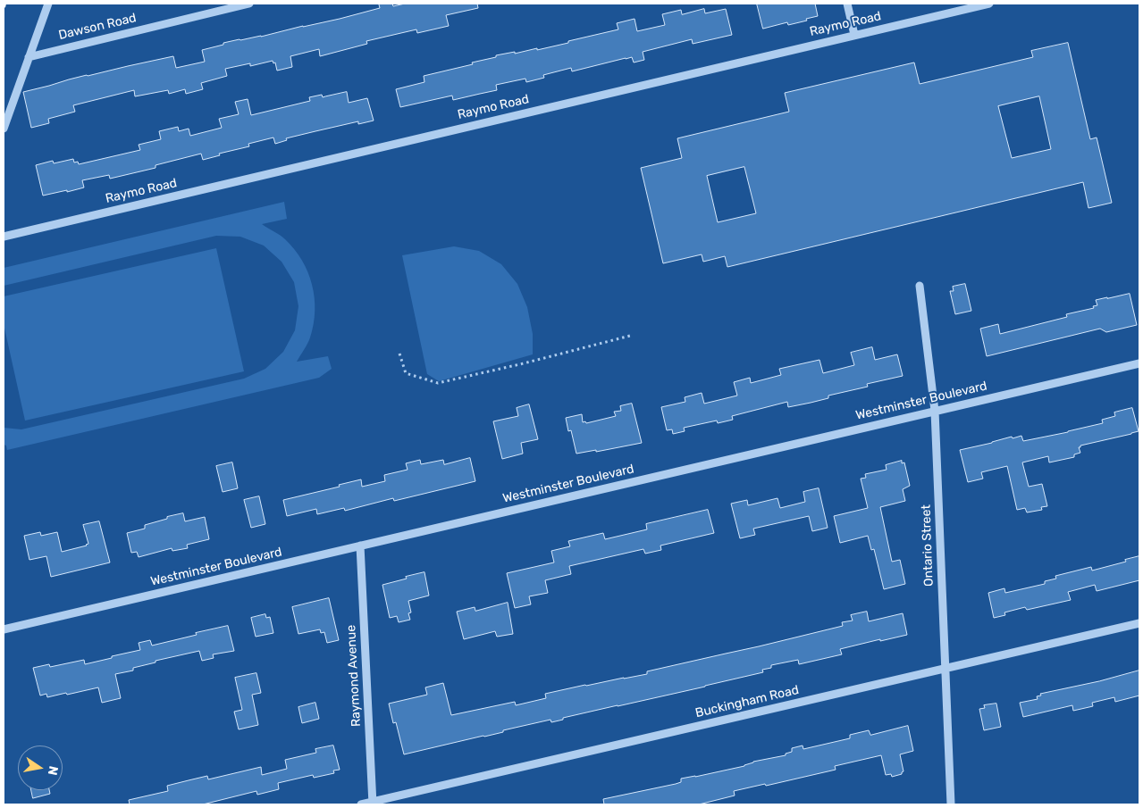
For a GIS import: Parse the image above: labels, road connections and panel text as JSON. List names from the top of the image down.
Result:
{
  "streets": {
    "street": [
      "Raymo Road",
      "Dawson Road",
      "Westminster Boulevard",
      "Ontario Street",
      "Raymond Avenue",
      "Buckingham Road"
    ]
  },
  "crossings": [
    ["Westminster Boulevard", "Ontario Street"],
    ["Westminster Boulevard", "Raymond Avenue"],
    ["Ontario Street", "Buckingham Road"],
    ["Raymond Avenue", "Buckingham Road"]
  ],
  "north": "right"
}
